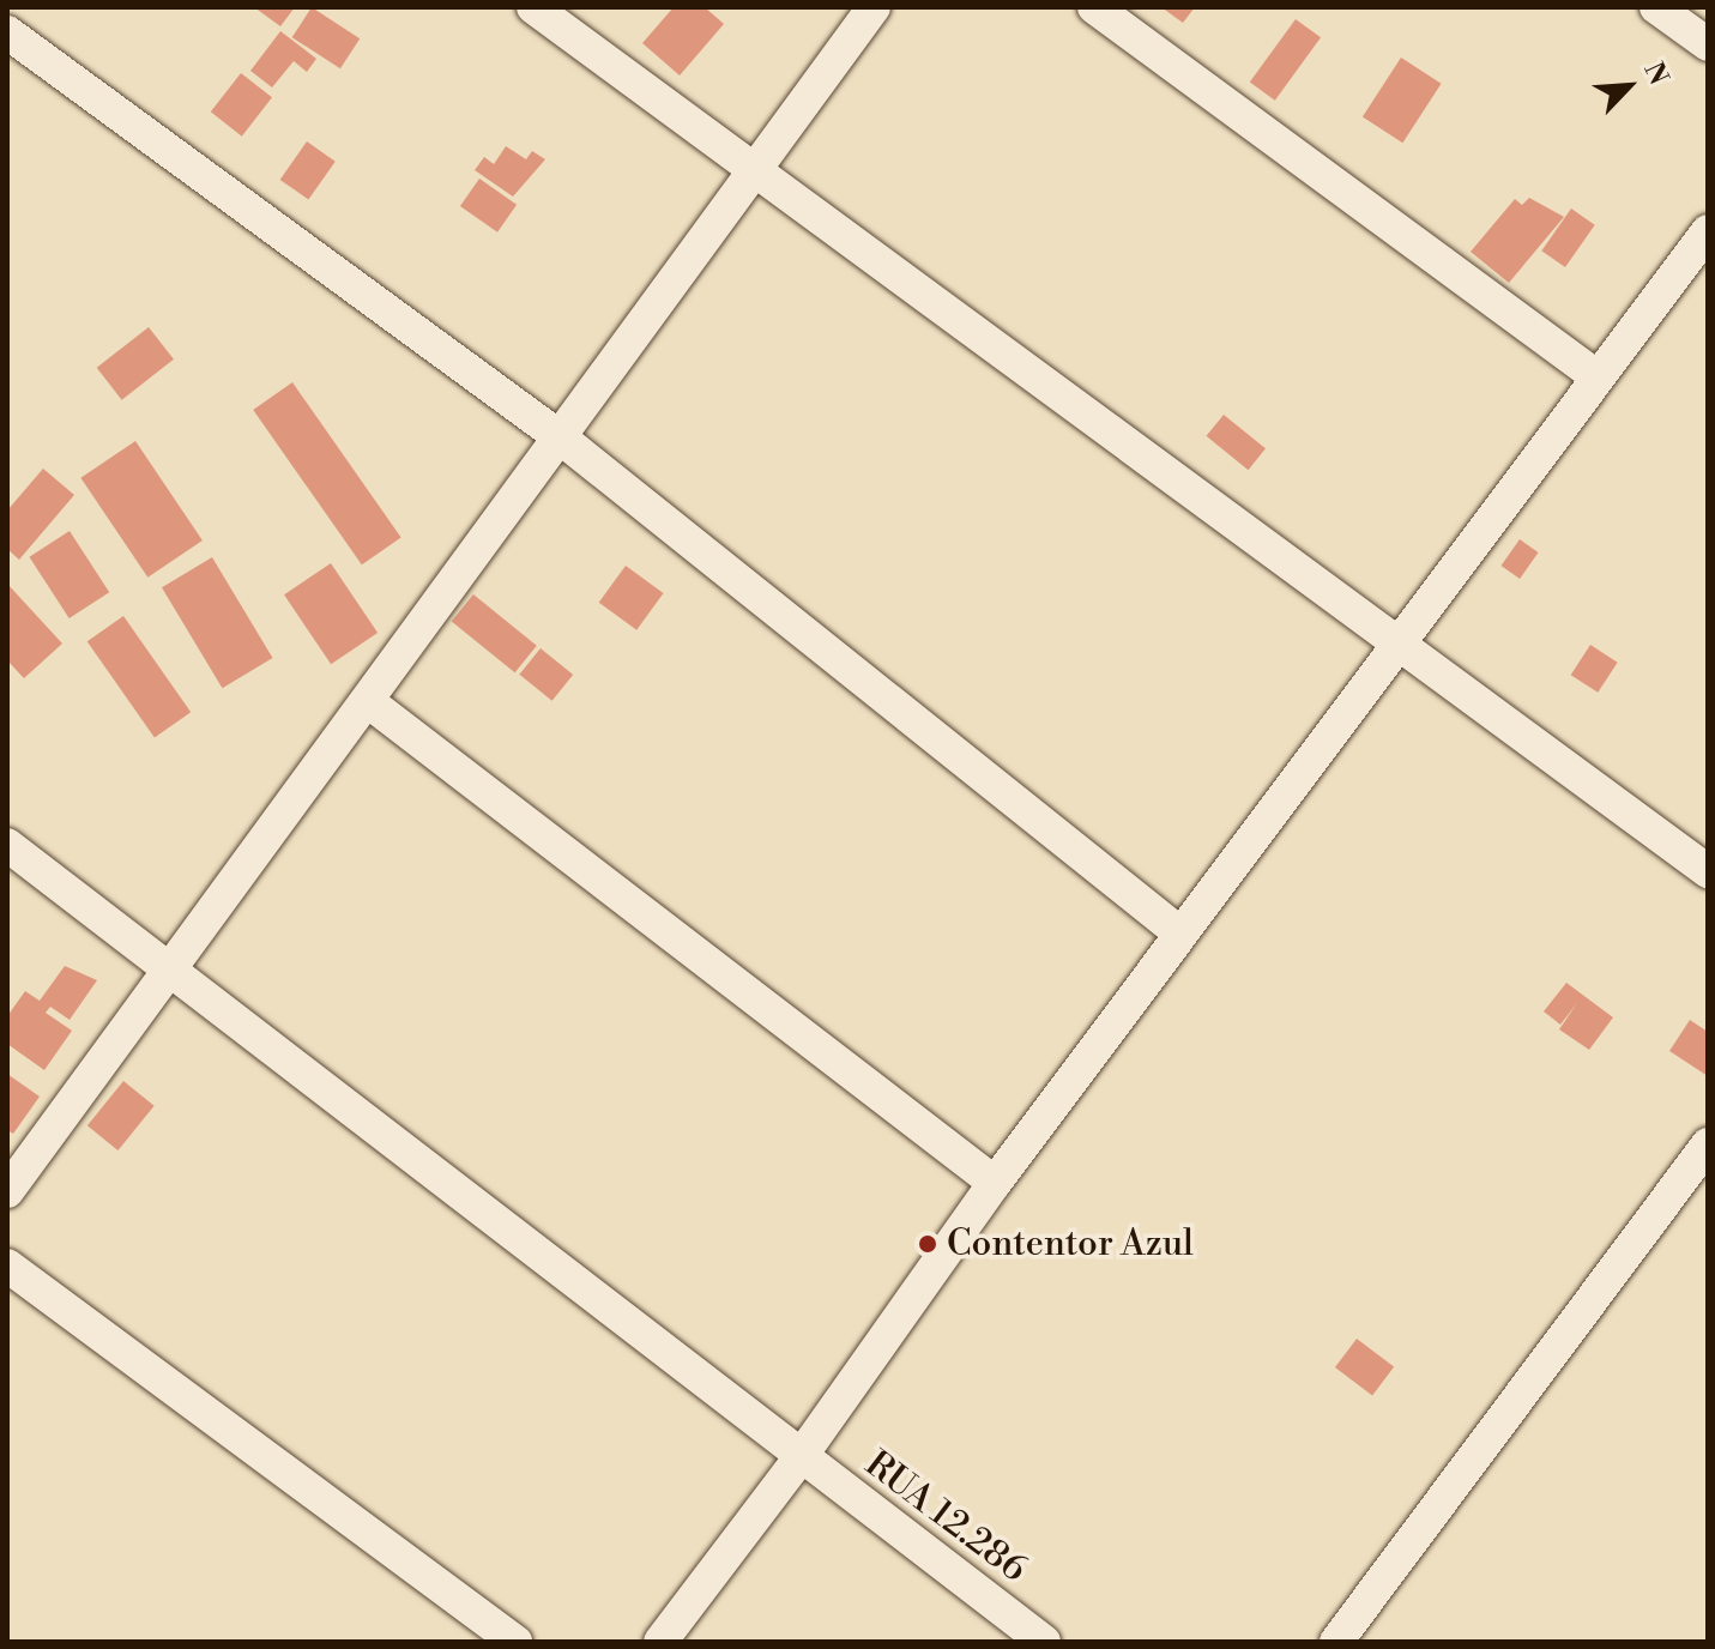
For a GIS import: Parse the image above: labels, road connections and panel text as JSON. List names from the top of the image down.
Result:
{
  "streets": {
    "street": ["RUA 12.286"]
  },
  "places": ["Contentor Azul"],
  "north": "top right"
}
